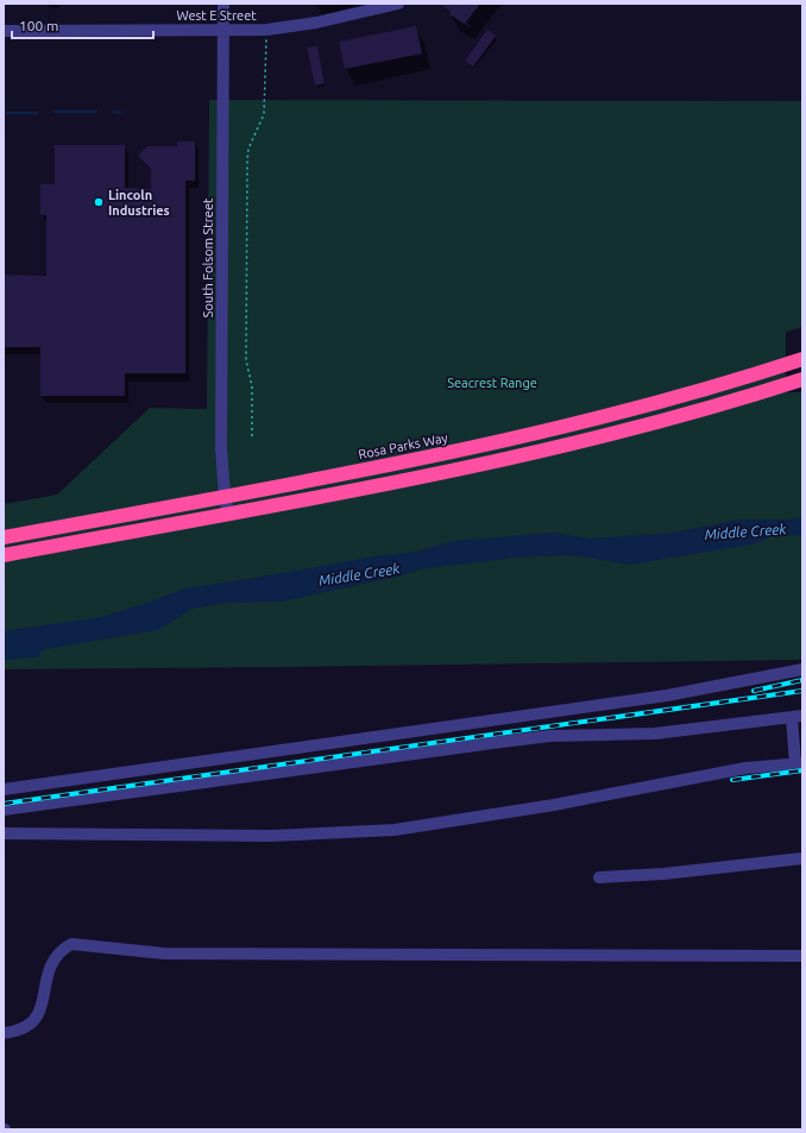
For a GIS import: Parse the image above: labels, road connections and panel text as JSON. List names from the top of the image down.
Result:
{
  "streets": {
    "highway": ["Rosa Parks Way"],
    "street": ["West E Street", "South Folsom Street"]
  },
  "crossings": [
    ["West E Street", "South Folsom Street"],
    ["South Folsom Street", "Rosa Parks Way"]
  ],
  "water": ["Middle Creek"],
  "parks": ["Seacrest Range"],
  "places": ["Lincoln Industries"],
  "scale_bar": "100 m"
}
